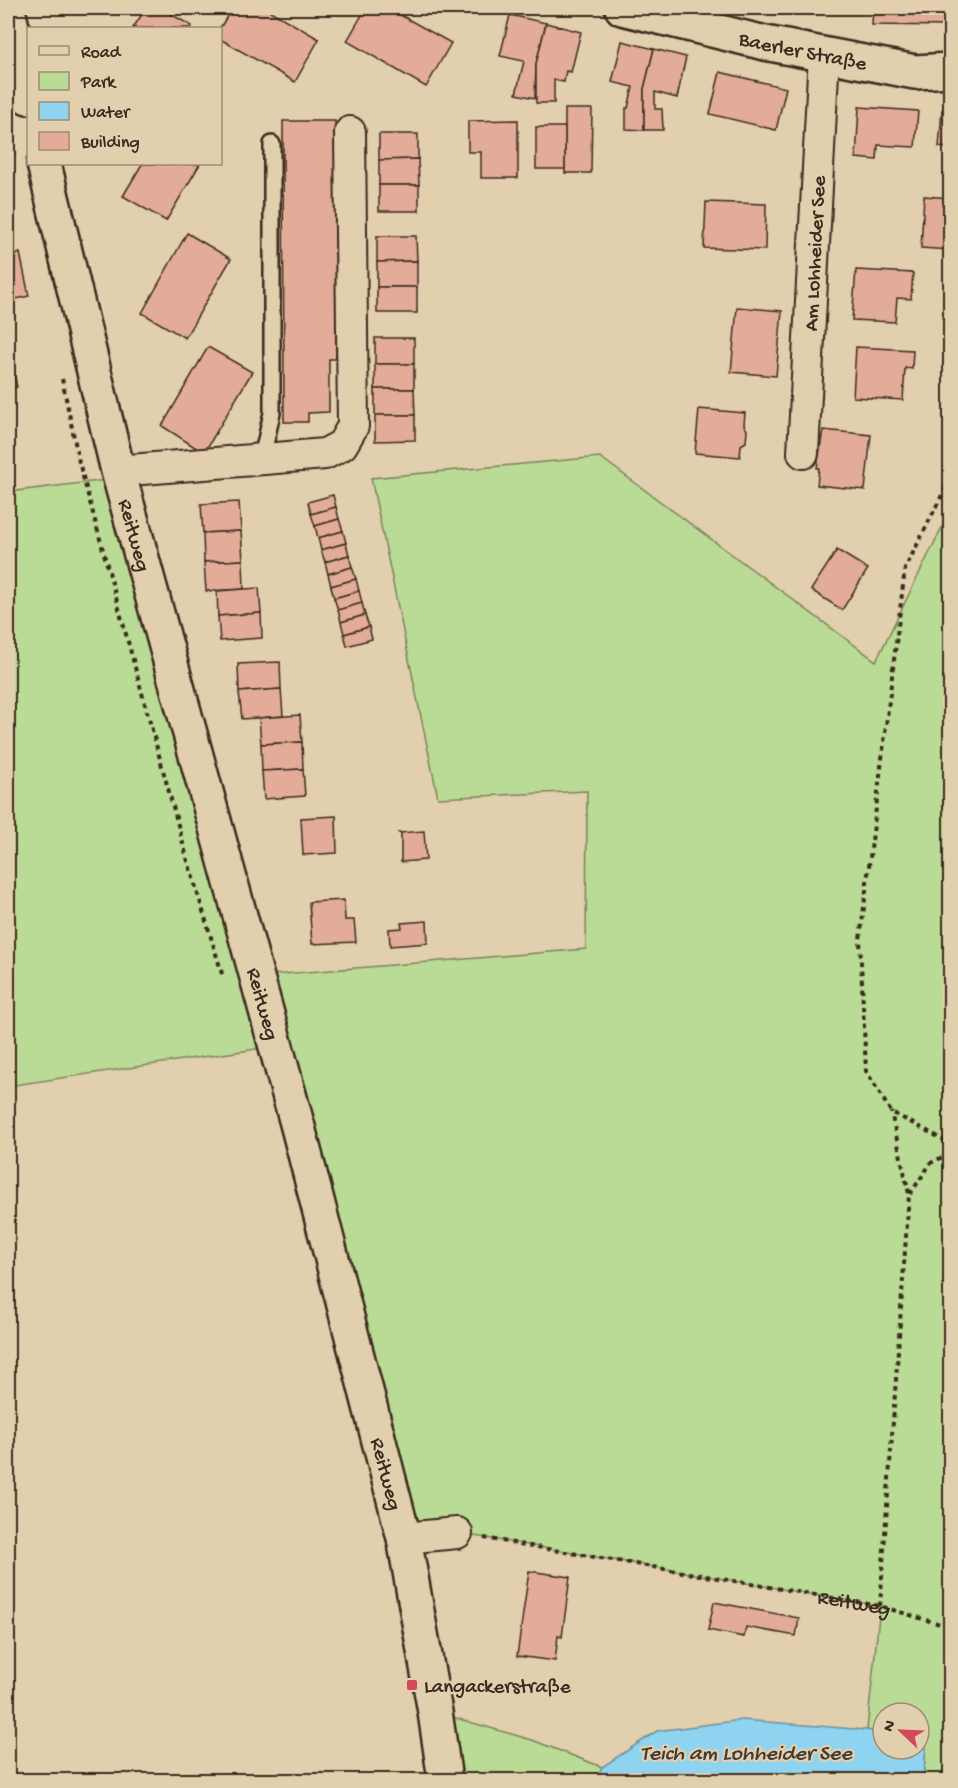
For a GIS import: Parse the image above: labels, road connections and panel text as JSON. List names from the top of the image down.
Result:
{
  "streets": {
    "main road": ["Baerler Straße", "Reitweg"],
    "street": ["Am Lohheider See"]
  },
  "crossings": [
    ["Baerler Straße", "Am Lohheider See"]
  ],
  "water": ["Teich am Lohheider See"],
  "places": {
    "transit": ["Langackerstraße"]
  },
  "legend": [
    "Road",
    "Park",
    "Water",
    "Building"
  ],
  "north": "top left"
}
